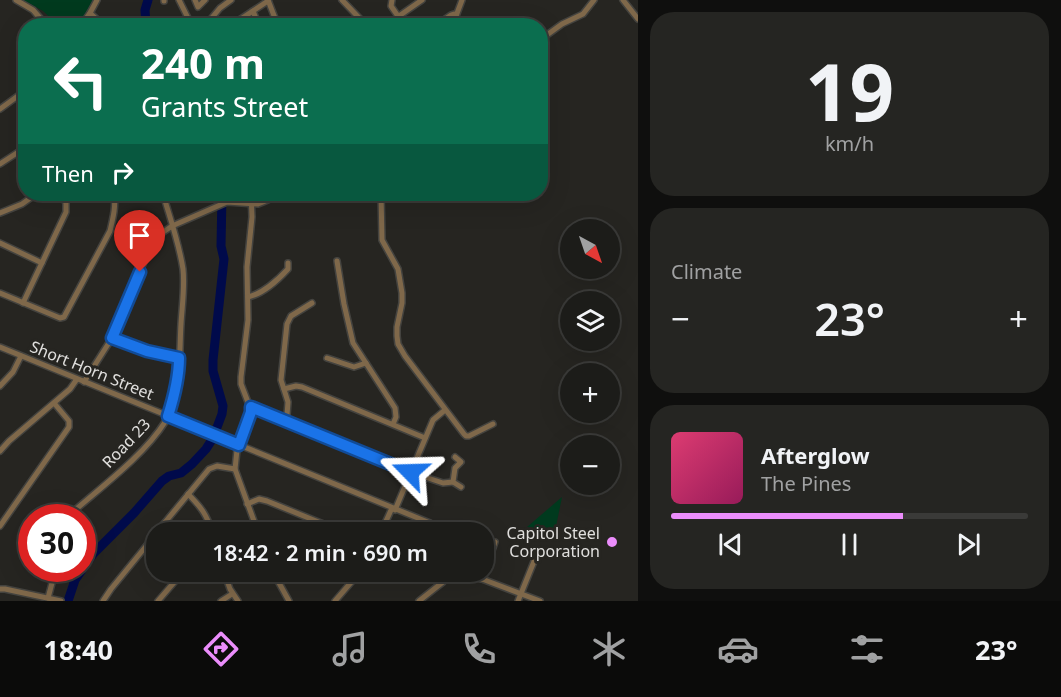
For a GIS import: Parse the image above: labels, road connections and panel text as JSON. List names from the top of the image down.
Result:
{
  "streets": {
    "street": ["Short Horn Street", "Road 23"]
  },
  "crossings": [
    ["Short Horn Street", "Road 23"]
  ],
  "places": ["Capitol Steel Corporation"],
  "north": "bottom right",
  "page": {
    "tile": [
      ["19", "km/h"],
      "Climate"
    ],
    "turn": ["240 m", "Grants Street"],
    "then": "Then",
    "map_buttons": ["+", "−"],
    "heat": ["−", "23°", "+"],
    "song": ["Afterglow", "The Pines"],
    "limit": "30",
    "trip": "18:42 · 2 min · 690 m",
    "tabs": ["18:40", "23°"]
  }
}
